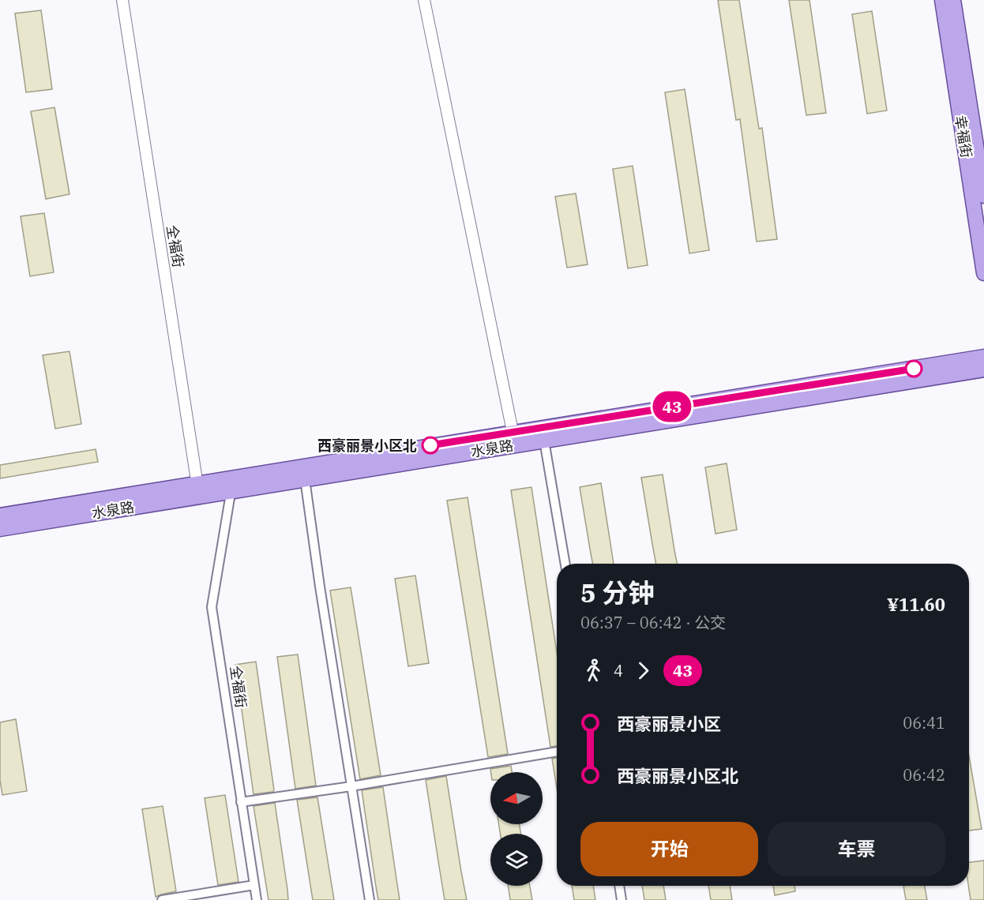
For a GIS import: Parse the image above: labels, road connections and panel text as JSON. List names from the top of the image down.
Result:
{
  "streets": {
    "main road": ["幸福街", "水泉路"],
    "street": ["全福街"]
  },
  "crossings": [
    ["全福街", "水泉路"]
  ],
  "places": ["西豪丽景小区北"],
  "lines": ["bus line 43"],
  "north": "left",
  "page": {
    "on_map": "43",
    "heading": ["5 分钟", "06:37 – 06:42 · 公交", "¥11.60"],
    "legs": ["4", "43"],
    "list": [
      {
        "name": "西豪丽景小区",
        "value": "06:41"
      },
      {
        "name": "西豪丽景小区北",
        "value": "06:42"
      }
    ],
    "buttons": ["开始", "车票"]
  }
}
